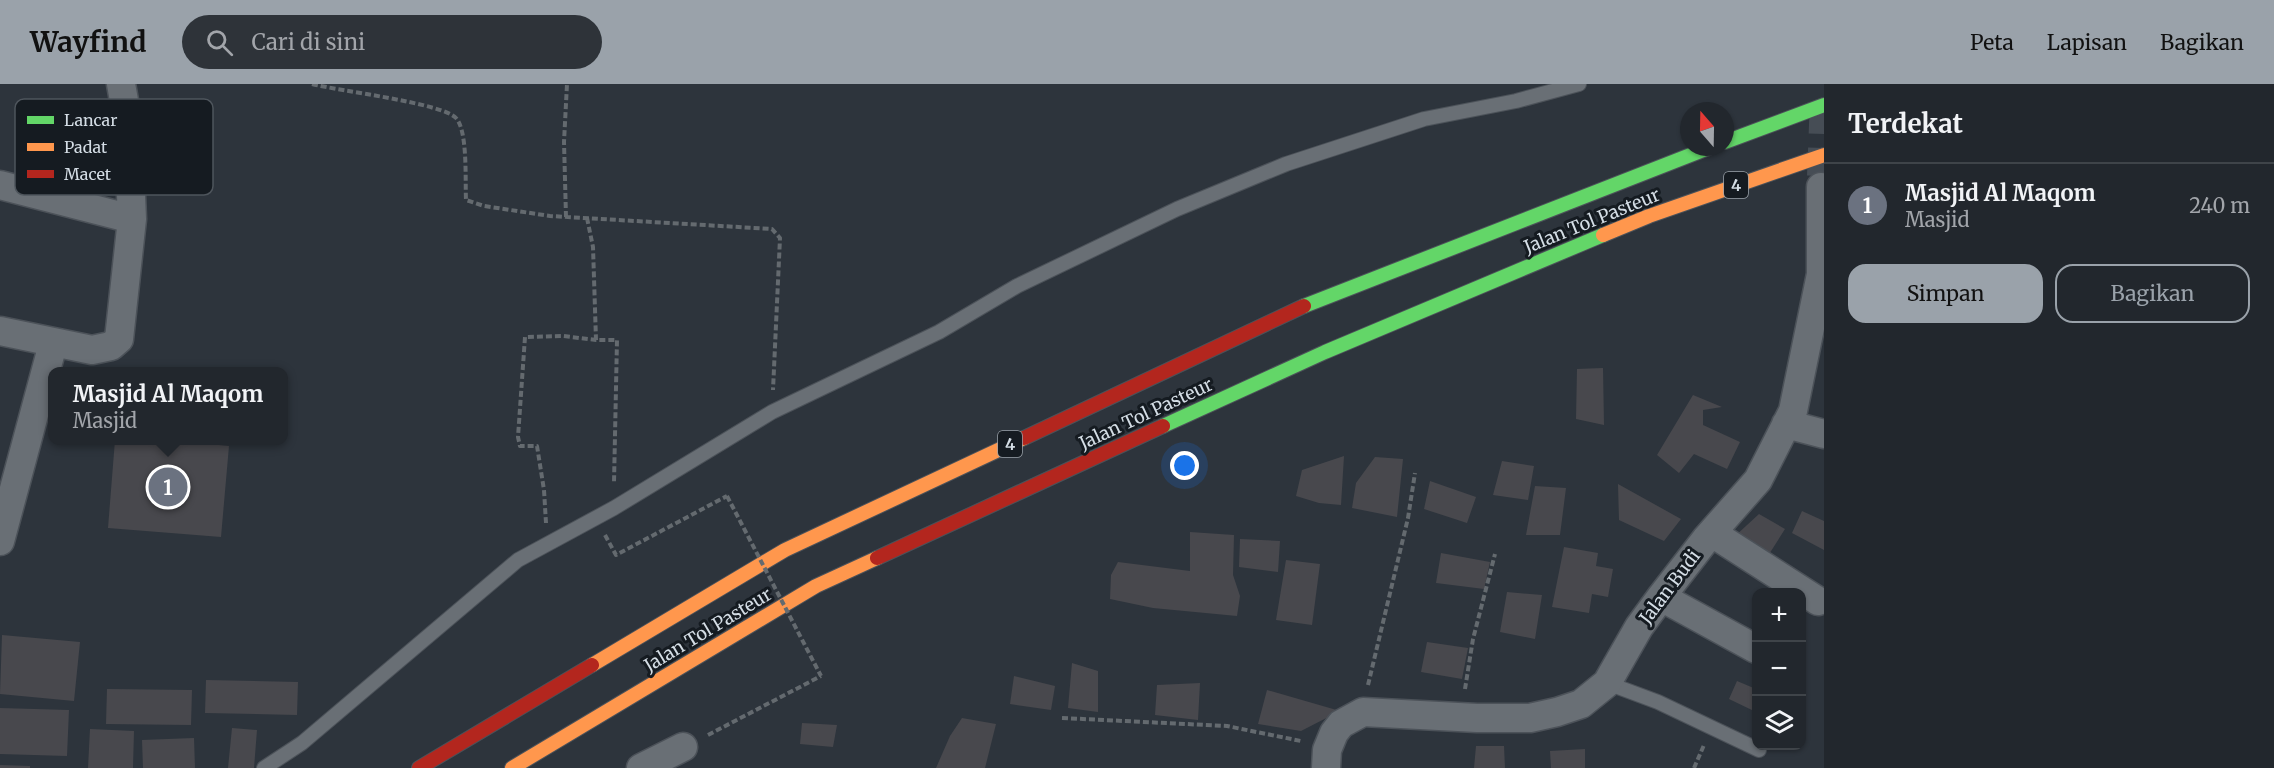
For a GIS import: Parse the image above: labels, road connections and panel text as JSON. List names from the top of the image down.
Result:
{
  "streets": {
    "highway": ["4", "Jalan Tol Pasteur"],
    "street": ["Jalan Budi"]
  },
  "legend": ["Lancar", "Padat", "Macet"],
  "north": "top",
  "page": {
    "header": "Wayfind",
    "search": "Cari di sini",
    "nav": ["Peta", "Lapisan", "Bagikan"],
    "heading": "Terdekat",
    "list": [
      {
        "mark": "1",
        "name": "Masjid Al Maqom",
        "note": "Masjid",
        "value": "240 m"
      }
    ],
    "buttons": ["Simpan", "Bagikan"],
    "popup": ["Masjid Al Maqom", "Masjid"],
    "pins": "1",
    "map_buttons": ["+", "−"]
  }
}
